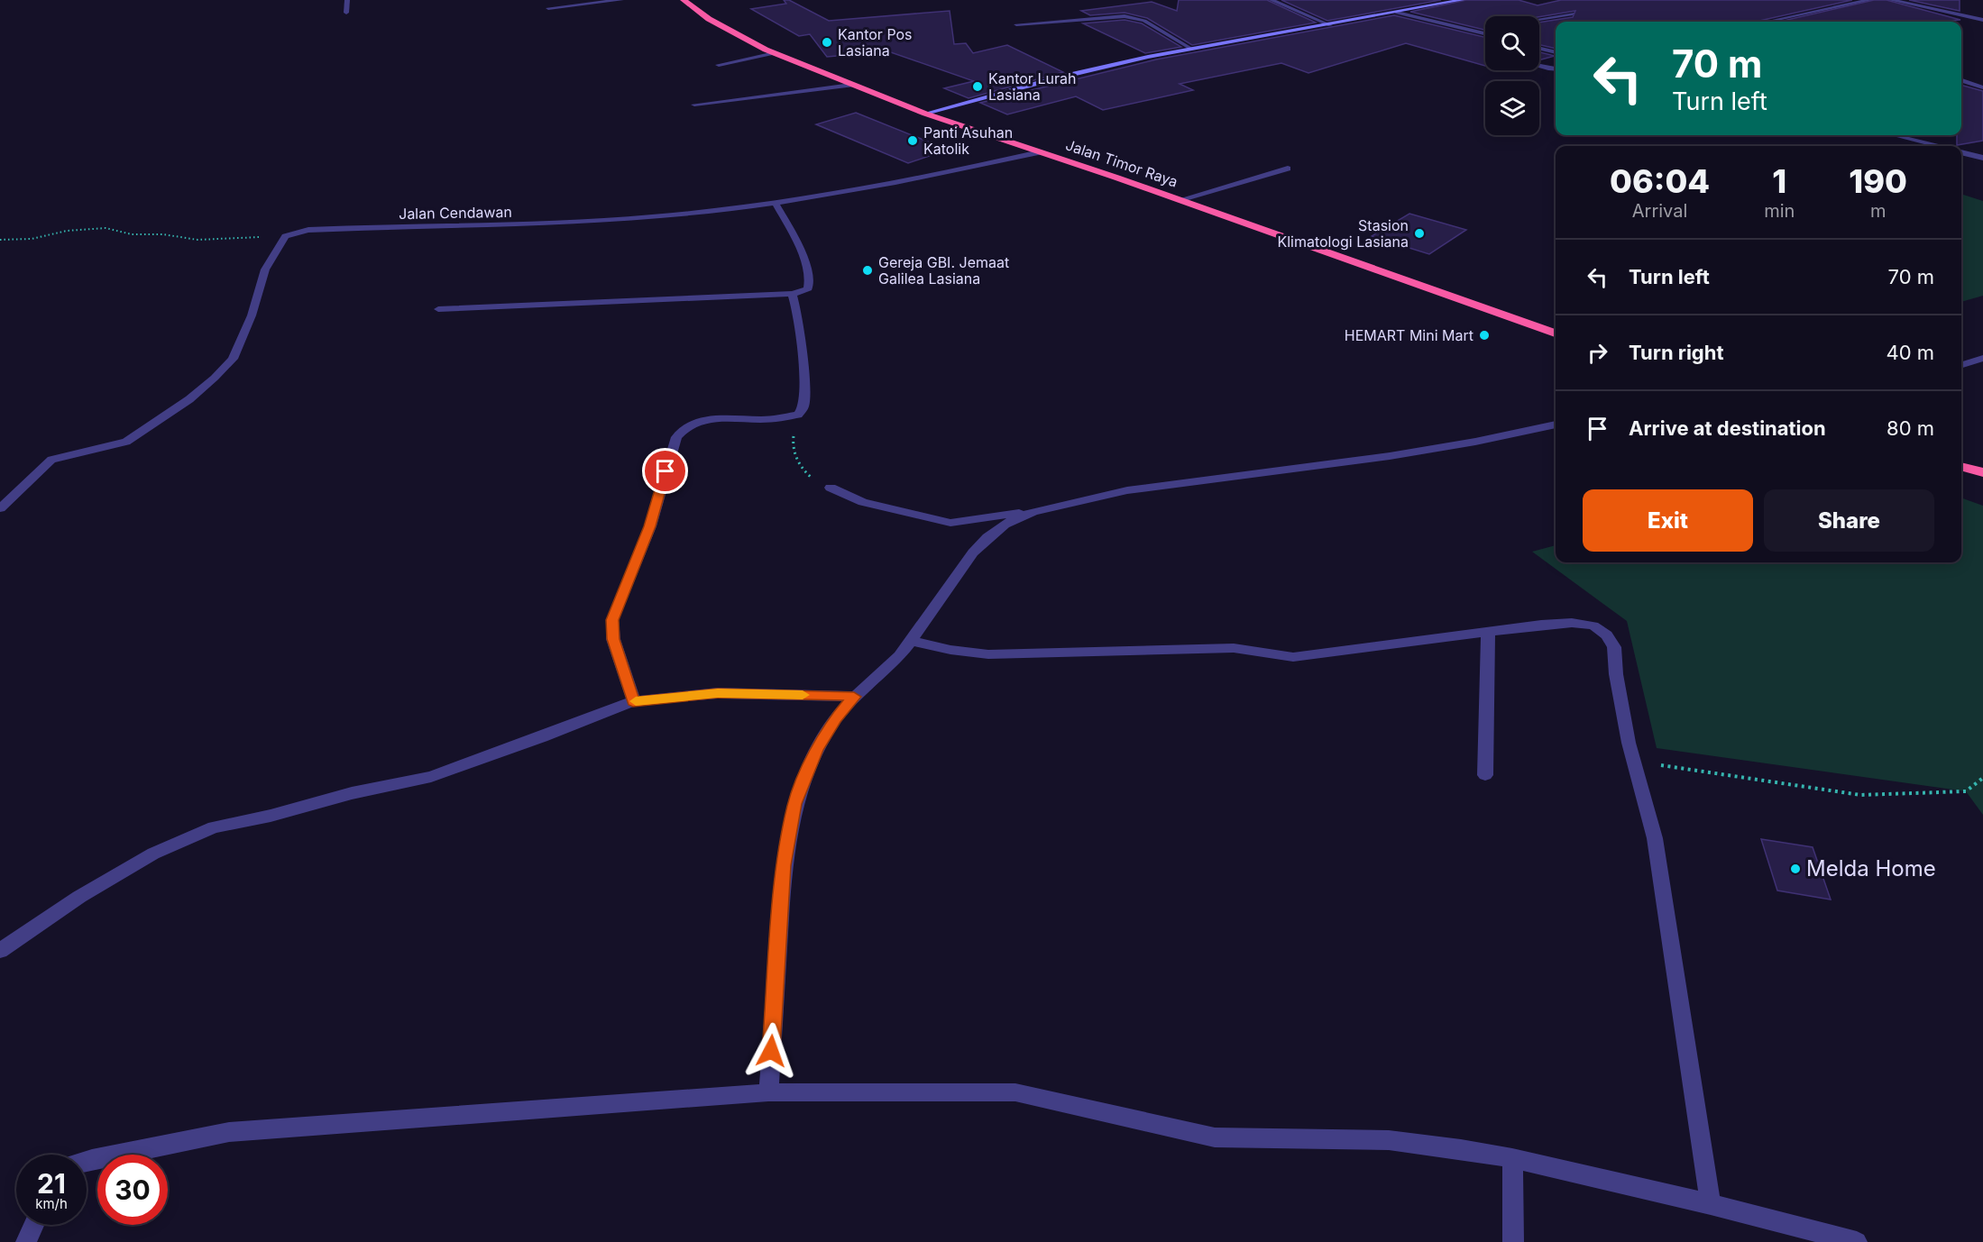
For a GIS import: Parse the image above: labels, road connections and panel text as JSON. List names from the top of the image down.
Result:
{
  "streets": {
    "highway": ["Jalan Timor Raya"],
    "street": ["Jalan Cendawan"]
  },
  "crossings": [
    ["Jalan Timor Raya", "Jalan Cendawan"]
  ],
  "places": [
    "Kantor Pos Lasiana",
    "Kantor Lurah Lasiana",
    "Panti Asuhan Katolik",
    "Stasion Klimatologi Lasiana",
    "Gereja GBI. Jemaat Galilea Lasiana",
    "HEMART Mini Mart",
    "Melda Home"
  ],
  "page": {
    "turn": ["70 m", "Turn left"],
    "eta": [
      "06:04",
      "Arrival",
      "1",
      "min",
      "190",
      "m"
    ],
    "list": [
      {
        "name": "Turn left",
        "value": "70 m"
      },
      {
        "name": "Turn right",
        "value": "40 m"
      },
      {
        "name": "Arrive at destination",
        "value": "80 m"
      }
    ],
    "buttons": ["Exit", "Share"],
    "speed": "21 km/h",
    "limit": "30"
  }
}
